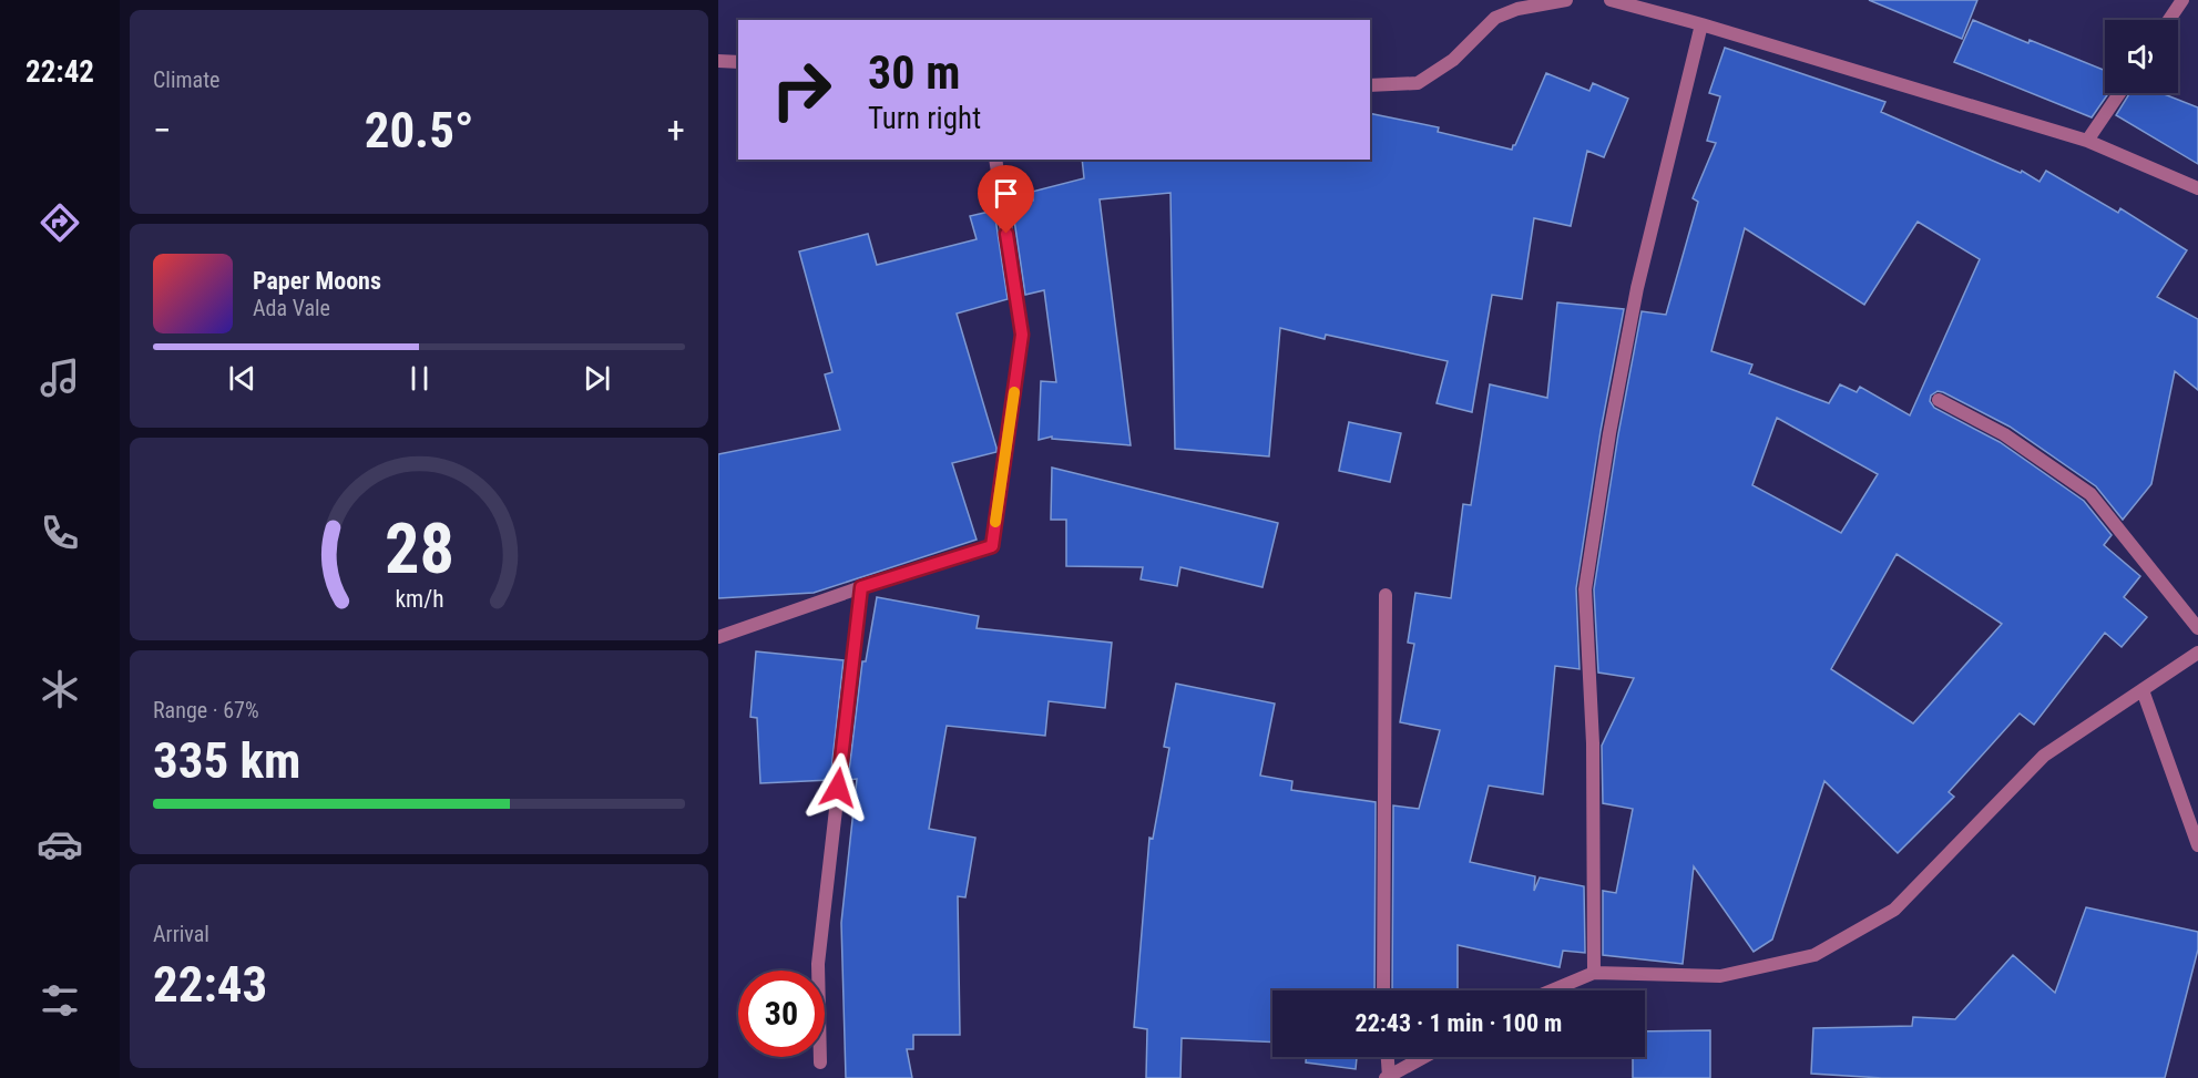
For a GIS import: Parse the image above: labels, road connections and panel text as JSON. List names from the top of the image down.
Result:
{
  "page": {
    "tabs": "22:42",
    "tile": [
      "Climate",
      ["Range · 67%", "335 km"],
      ["Arrival", "22:43"]
    ],
    "turn": ["30 m", "Turn right"],
    "heat": ["−", "20.5°", "+"],
    "song": ["Paper Moons", "Ada Vale"],
    "limit": "30",
    "trip": "22:43 · 1 min · 100 m",
    "gauge": ["28", "km/h"]
  }
}
